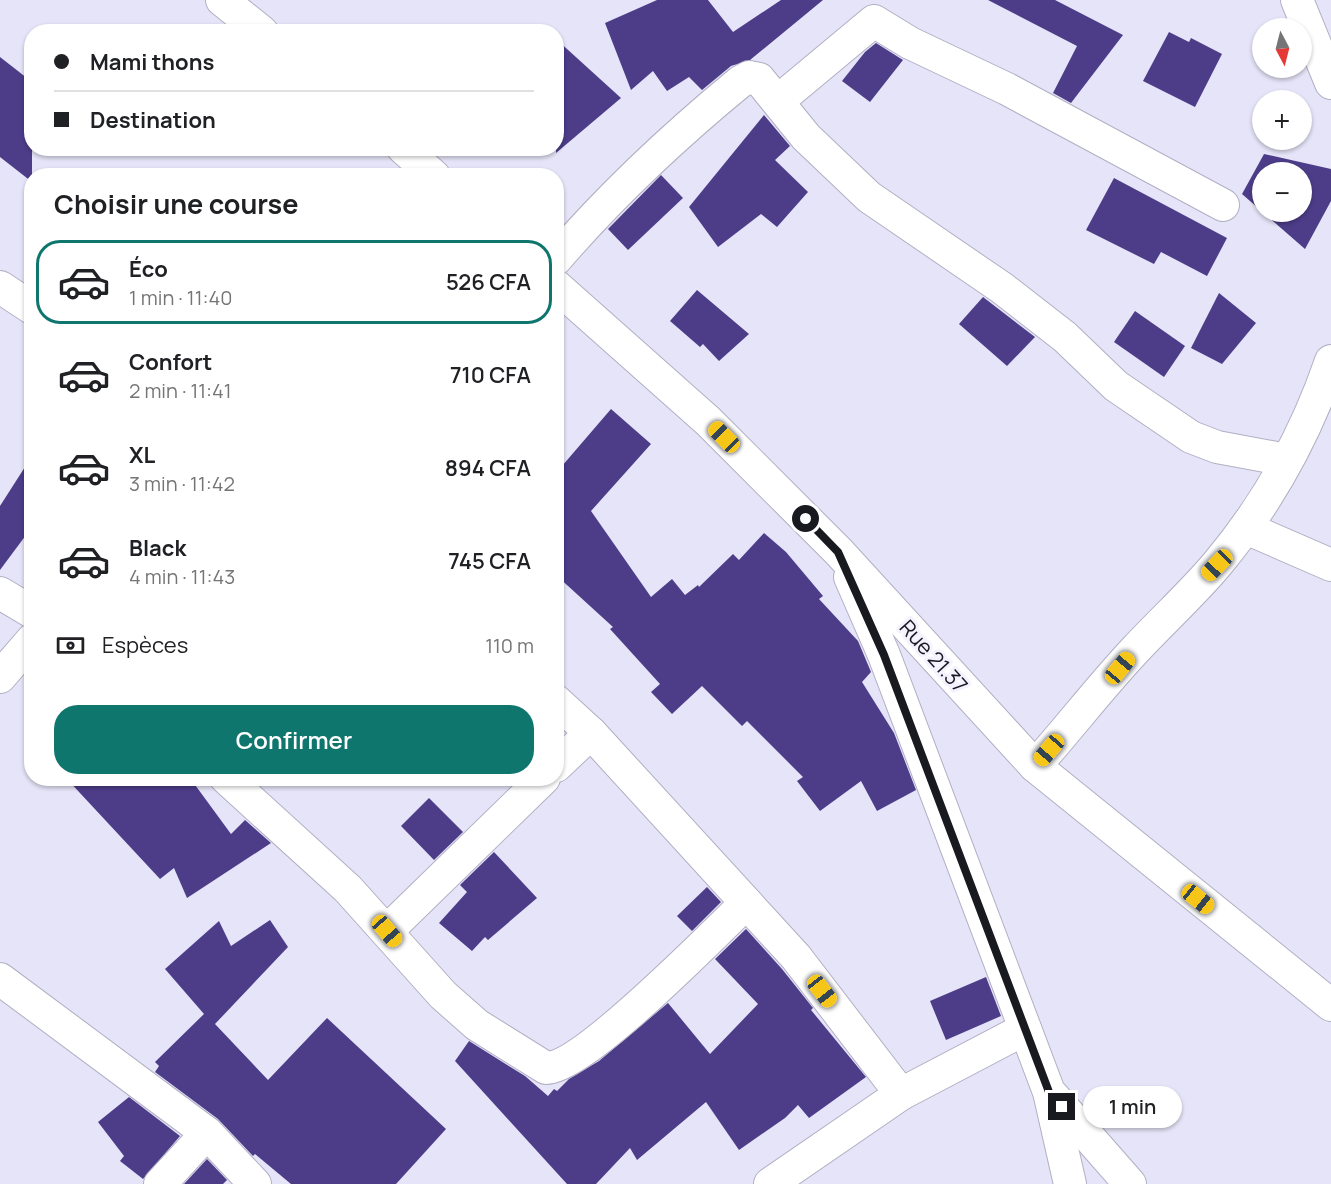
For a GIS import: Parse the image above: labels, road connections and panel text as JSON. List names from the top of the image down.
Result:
{
  "streets": {
    "street": ["Rue 21.37"]
  },
  "north": "bottom",
  "page": {
    "map_buttons": ["+", "−"],
    "banner": ["Mami thons", "Destination"],
    "heading": "Choisir une course",
    "list": [
      {
        "name": "Éco",
        "note": "1 min · 11:40",
        "value": "526 CFA"
      },
      {
        "name": "Confort",
        "note": "2 min · 11:41",
        "value": "710 CFA"
      },
      {
        "name": "XL",
        "note": "3 min · 11:42",
        "value": "894 CFA"
      },
      {
        "name": "Black",
        "note": "4 min · 11:43",
        "value": "745 CFA"
      }
    ],
    "pay": ["Espèces", "110 m"],
    "buttons": "Confirmer",
    "bubble": "1 min"
  }
}
